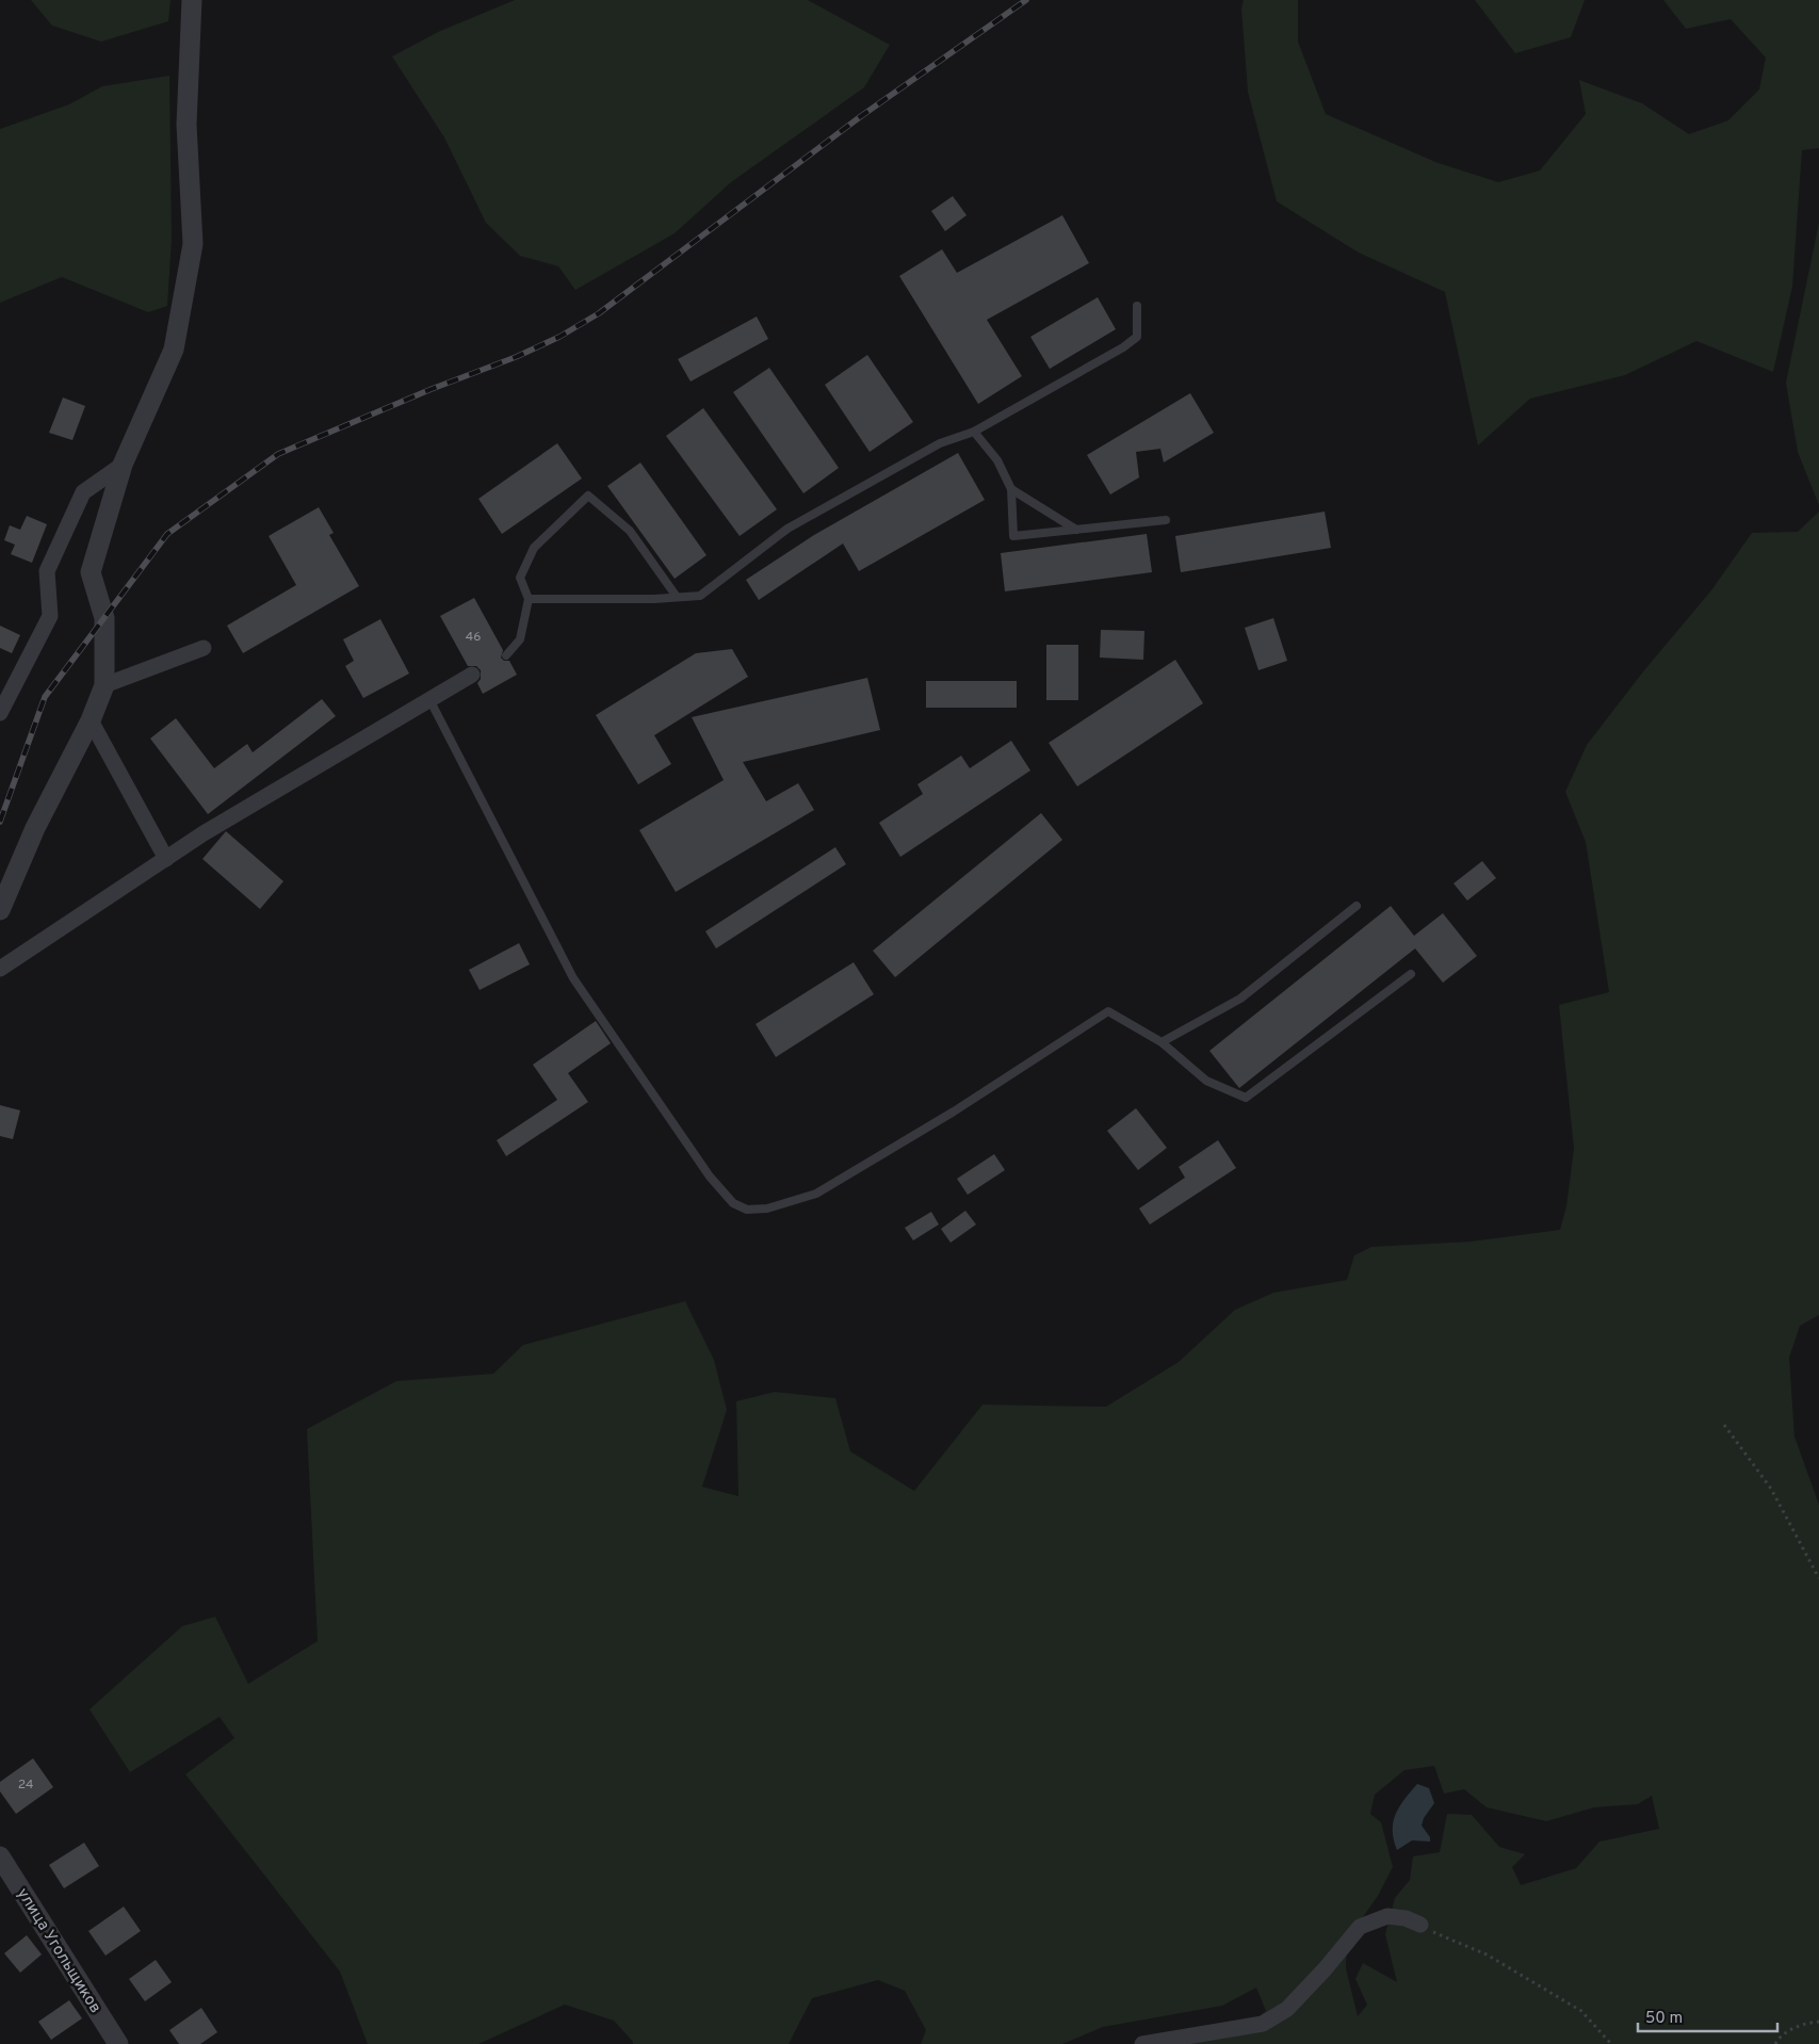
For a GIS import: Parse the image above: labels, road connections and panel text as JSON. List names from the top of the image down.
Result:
{
  "streets": {
    "street": ["улица Угольщиков"]
  },
  "house_numbers": ["46", "24"],
  "scale_bar": "50 m"
}
